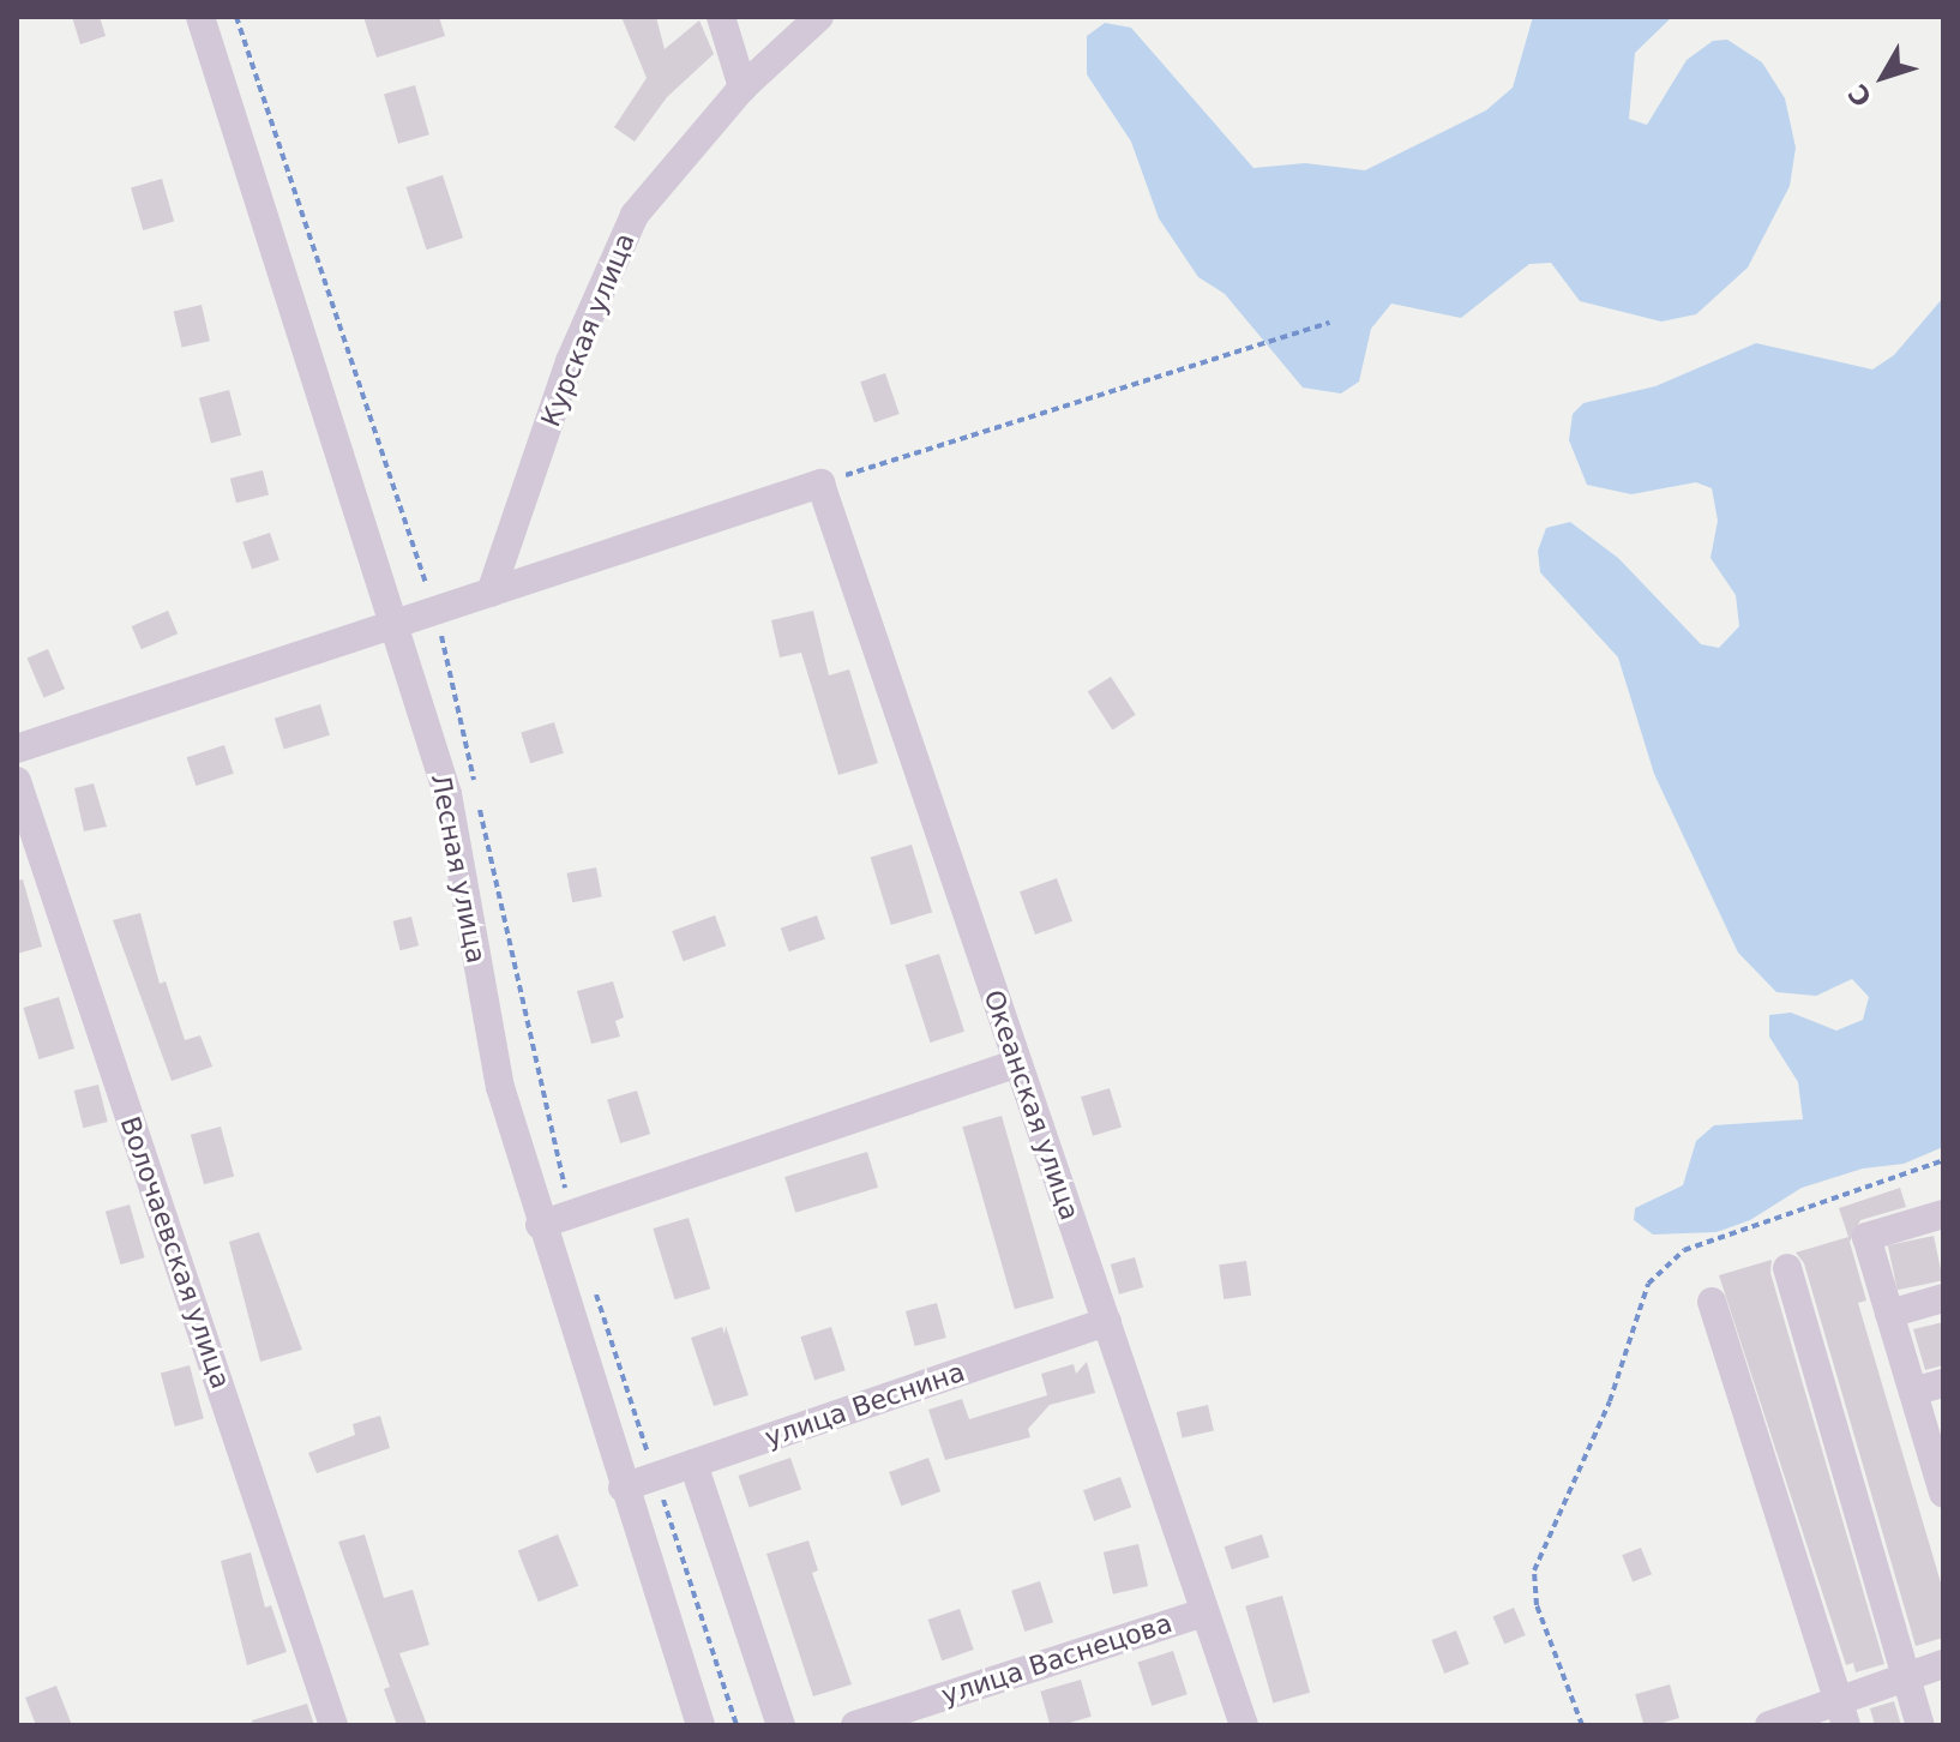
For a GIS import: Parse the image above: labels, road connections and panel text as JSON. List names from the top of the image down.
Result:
{
  "streets": {
    "street": [
      "Курская улица",
      "Лесная улица",
      "Океанская улица",
      "Волочаевская улица",
      "улица Веснина",
      "улица Васнецова"
    ]
  },
  "crossings": [
    ["Лесная улица", "улица Веснина"],
    ["Океанская улица", "улица Веснина"],
    ["Океанская улица", "улица Васнецова"]
  ],
  "north": "bottom left"
}
